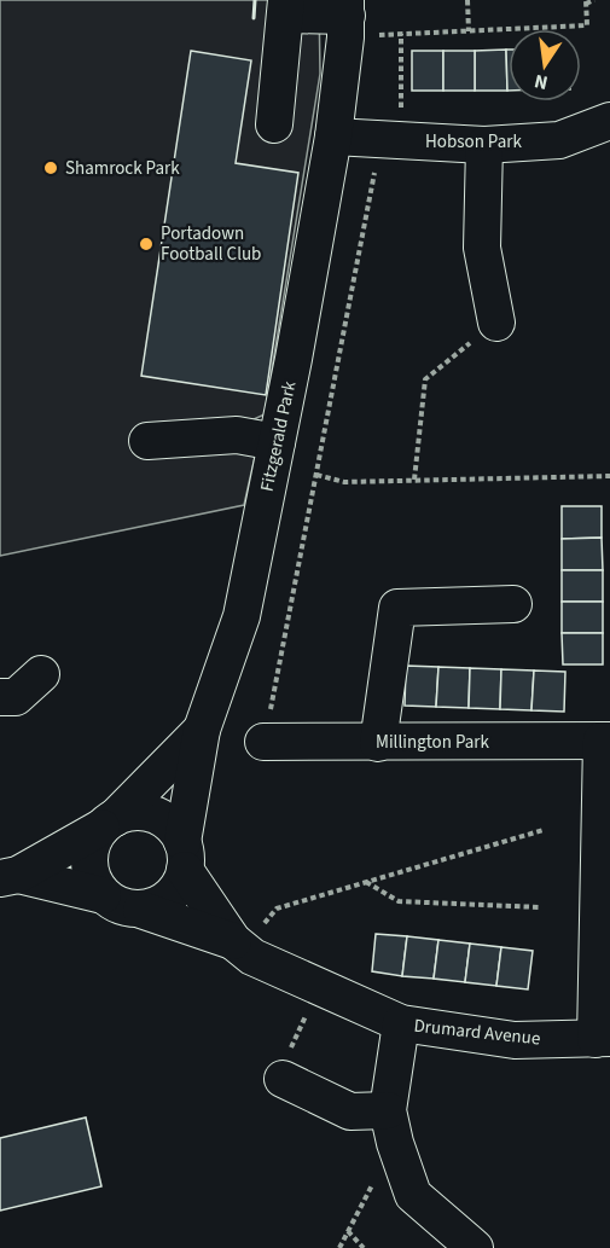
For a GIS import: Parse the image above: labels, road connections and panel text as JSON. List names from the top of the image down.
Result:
{
  "streets": {
    "street": [
      "Hobson Park",
      "Fitzgerald Park",
      "Millington Park",
      "Drumard Avenue"
    ]
  },
  "crossings": [
    ["Hobson Park", "Fitzgerald Park"],
    ["Fitzgerald Park", "Drumard Avenue"]
  ],
  "places": ["Shamrock Park", "Portadown Football Club"],
  "north": "bottom"
}
